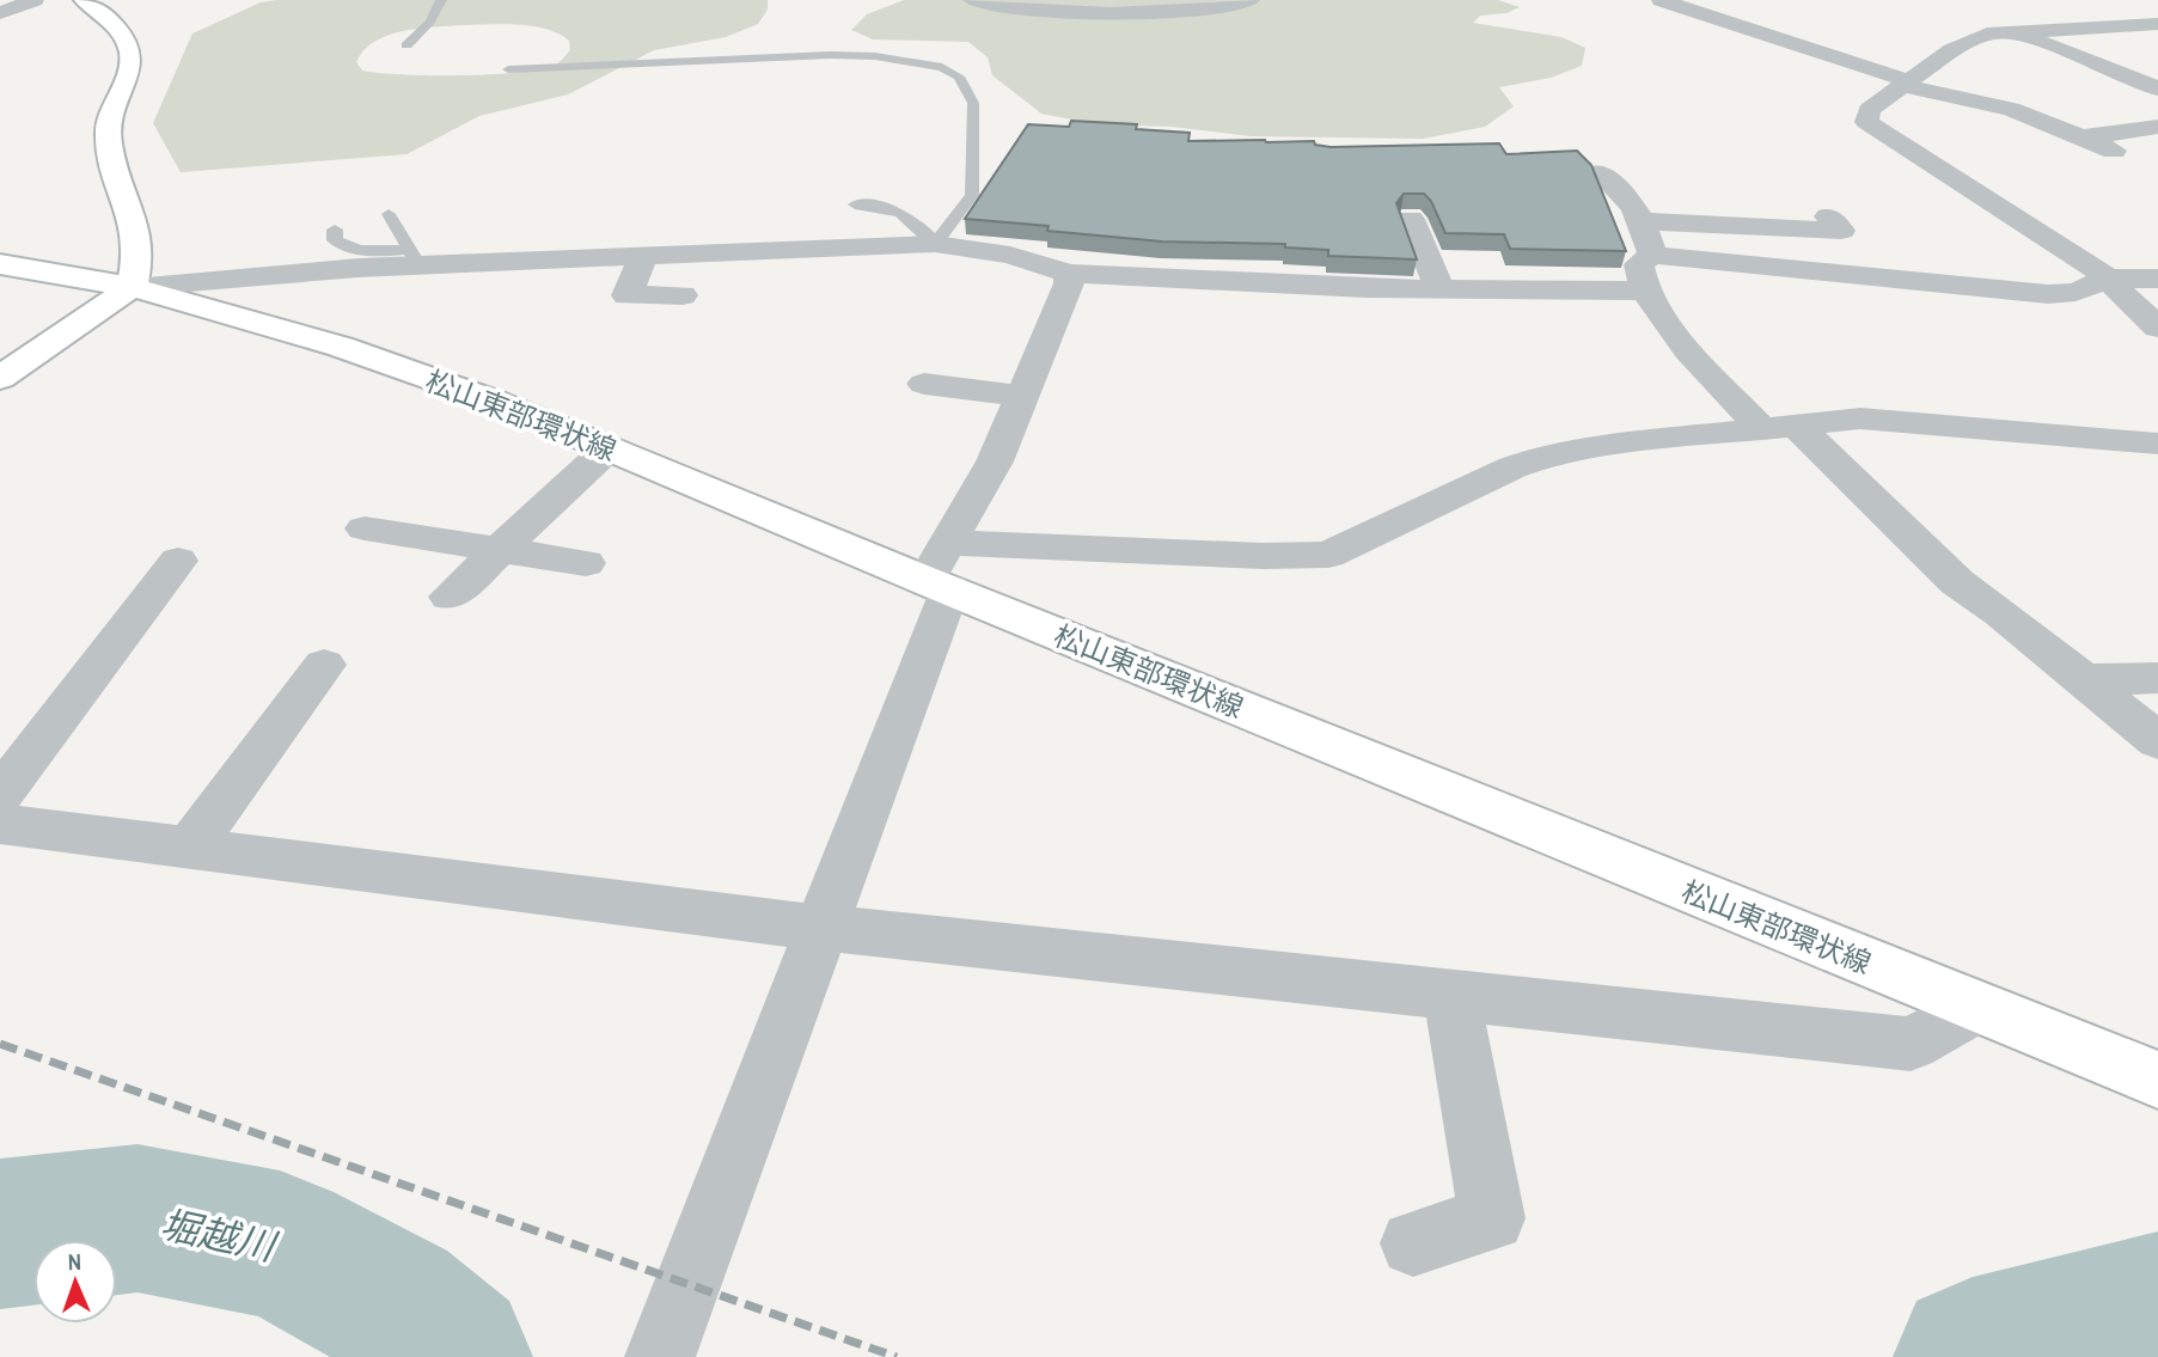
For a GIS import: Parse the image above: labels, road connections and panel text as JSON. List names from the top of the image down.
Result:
{
  "streets": {
    "main road": ["松山東部環状線"]
  },
  "water": ["堀越川"],
  "north": "top"
}
